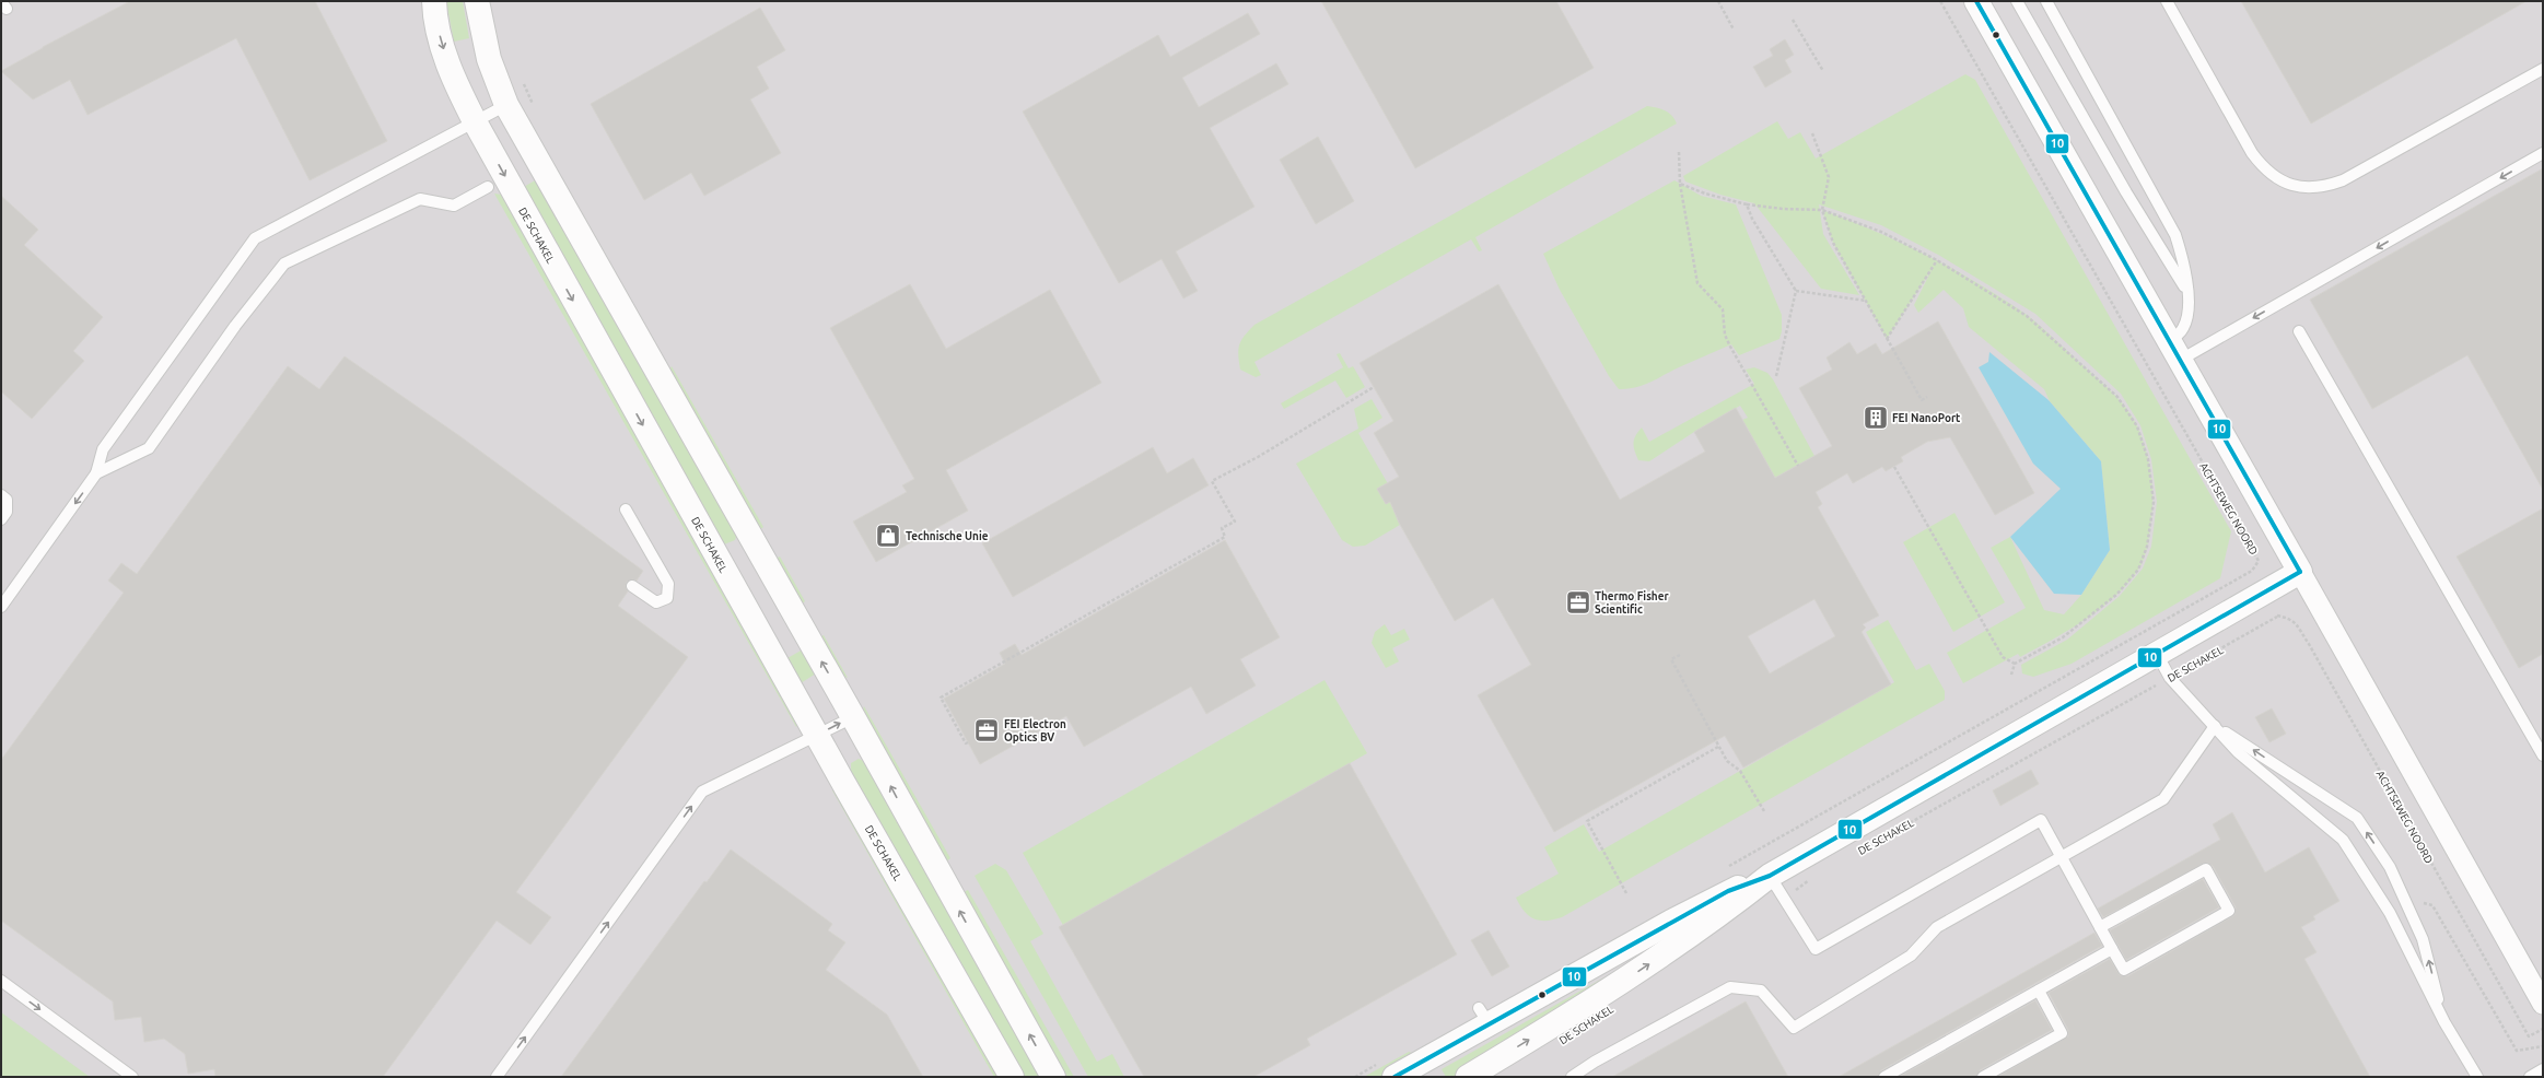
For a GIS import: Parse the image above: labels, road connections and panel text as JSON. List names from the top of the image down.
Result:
{
  "streets": {
    "street": ["DE SCHAKEL"],
    "path": ["ACHTSEWEG NOORD"]
  },
  "crossings": [
    ["DE SCHAKEL", "ACHTSEWEG NOORD"]
  ],
  "places": {
    "building": ["FEI NanoPort"],
    "shop": ["Technische Unie"],
    "office": ["Thermo Fisher Scientific", "FEI Electron Optics BV"]
  },
  "lines": ["transit line 10"]
}
